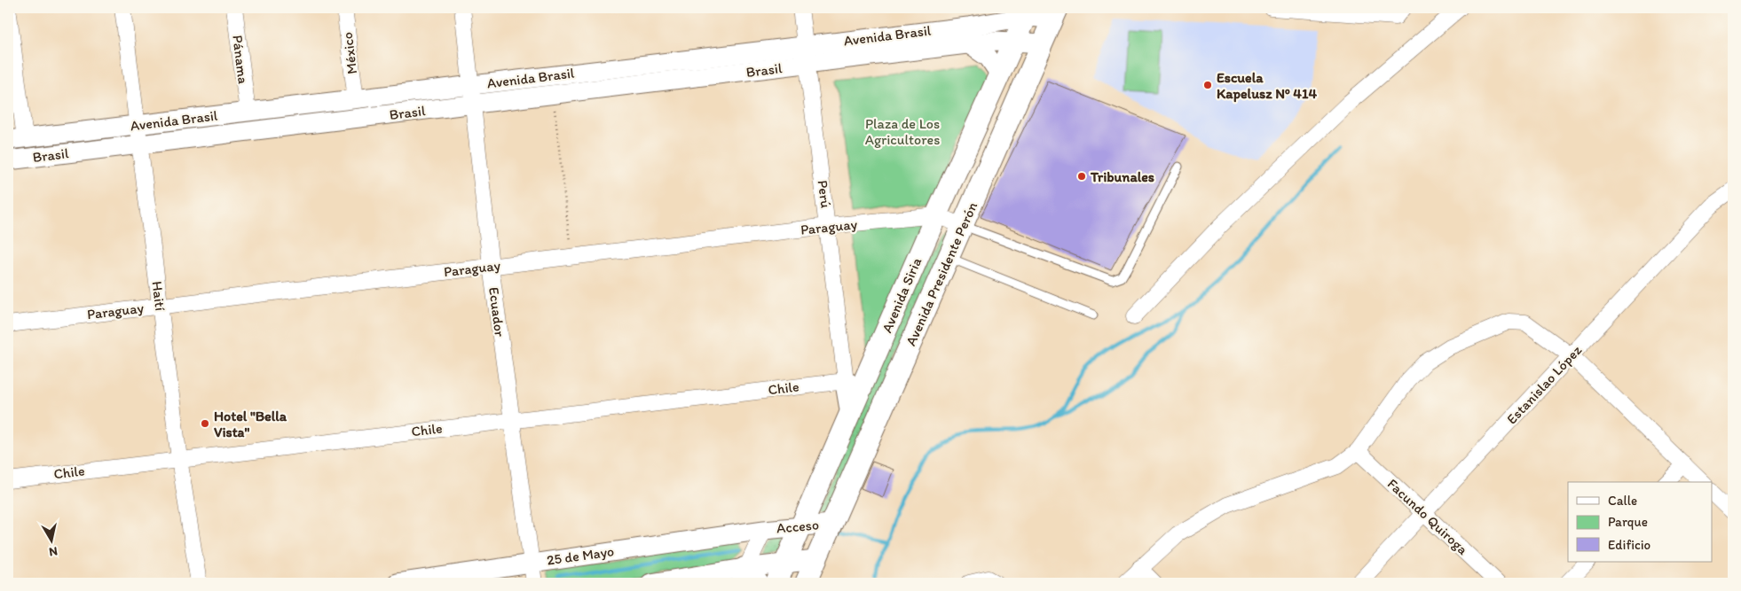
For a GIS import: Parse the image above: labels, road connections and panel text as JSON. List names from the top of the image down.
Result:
{
  "streets": {
    "main road": ["Avenida Presidente Perón", "Avenida Siria"],
    "street": [
      "Avenida Brasil",
      "México",
      "Pánama",
      "Brasil",
      "Perú",
      "Paraguay",
      "Haití",
      "Ecuador",
      "Estanislao López",
      "Chile",
      "Facundo Quiroga",
      "Acceso",
      "25 de Mayo"
    ]
  },
  "crossings": [
    ["Avenida Brasil", "México"],
    ["Avenida Brasil", "Pánama"],
    ["Avenida Brasil", "Brasil"],
    ["Avenida Brasil", "Perú"],
    ["Avenida Brasil", "Avenida Presidente Perón"],
    ["Avenida Brasil", "Avenida Siria"],
    ["Avenida Brasil", "Haití"],
    ["Avenida Brasil", "Ecuador"],
    ["Brasil", "Perú"],
    ["Brasil", "Haití"],
    ["Brasil", "Ecuador"],
    ["Perú", "Paraguay"],
    ["Perú", "Chile"],
    ["Paraguay", "Avenida Siria"],
    ["Paraguay", "Haití"],
    ["Paraguay", "Ecuador"],
    ["Avenida Presidente Perón", "Acceso"],
    ["Avenida Siria", "Acceso"],
    ["Haití", "Chile"],
    ["Ecuador", "Chile"],
    ["Ecuador", "25 de Mayo"],
    ["Estanislao López", "Facundo Quiroga"],
    ["Acceso", "25 de Mayo"]
  ],
  "parks": ["Plaza de Los Agricultores"],
  "places": ["Escuela Kapelusz Nº 414", "Tribunales", "Hotel \"Bella Vista\""],
  "legend": ["Calle", "Parque", "Edificio"],
  "north": "bottom"
}
